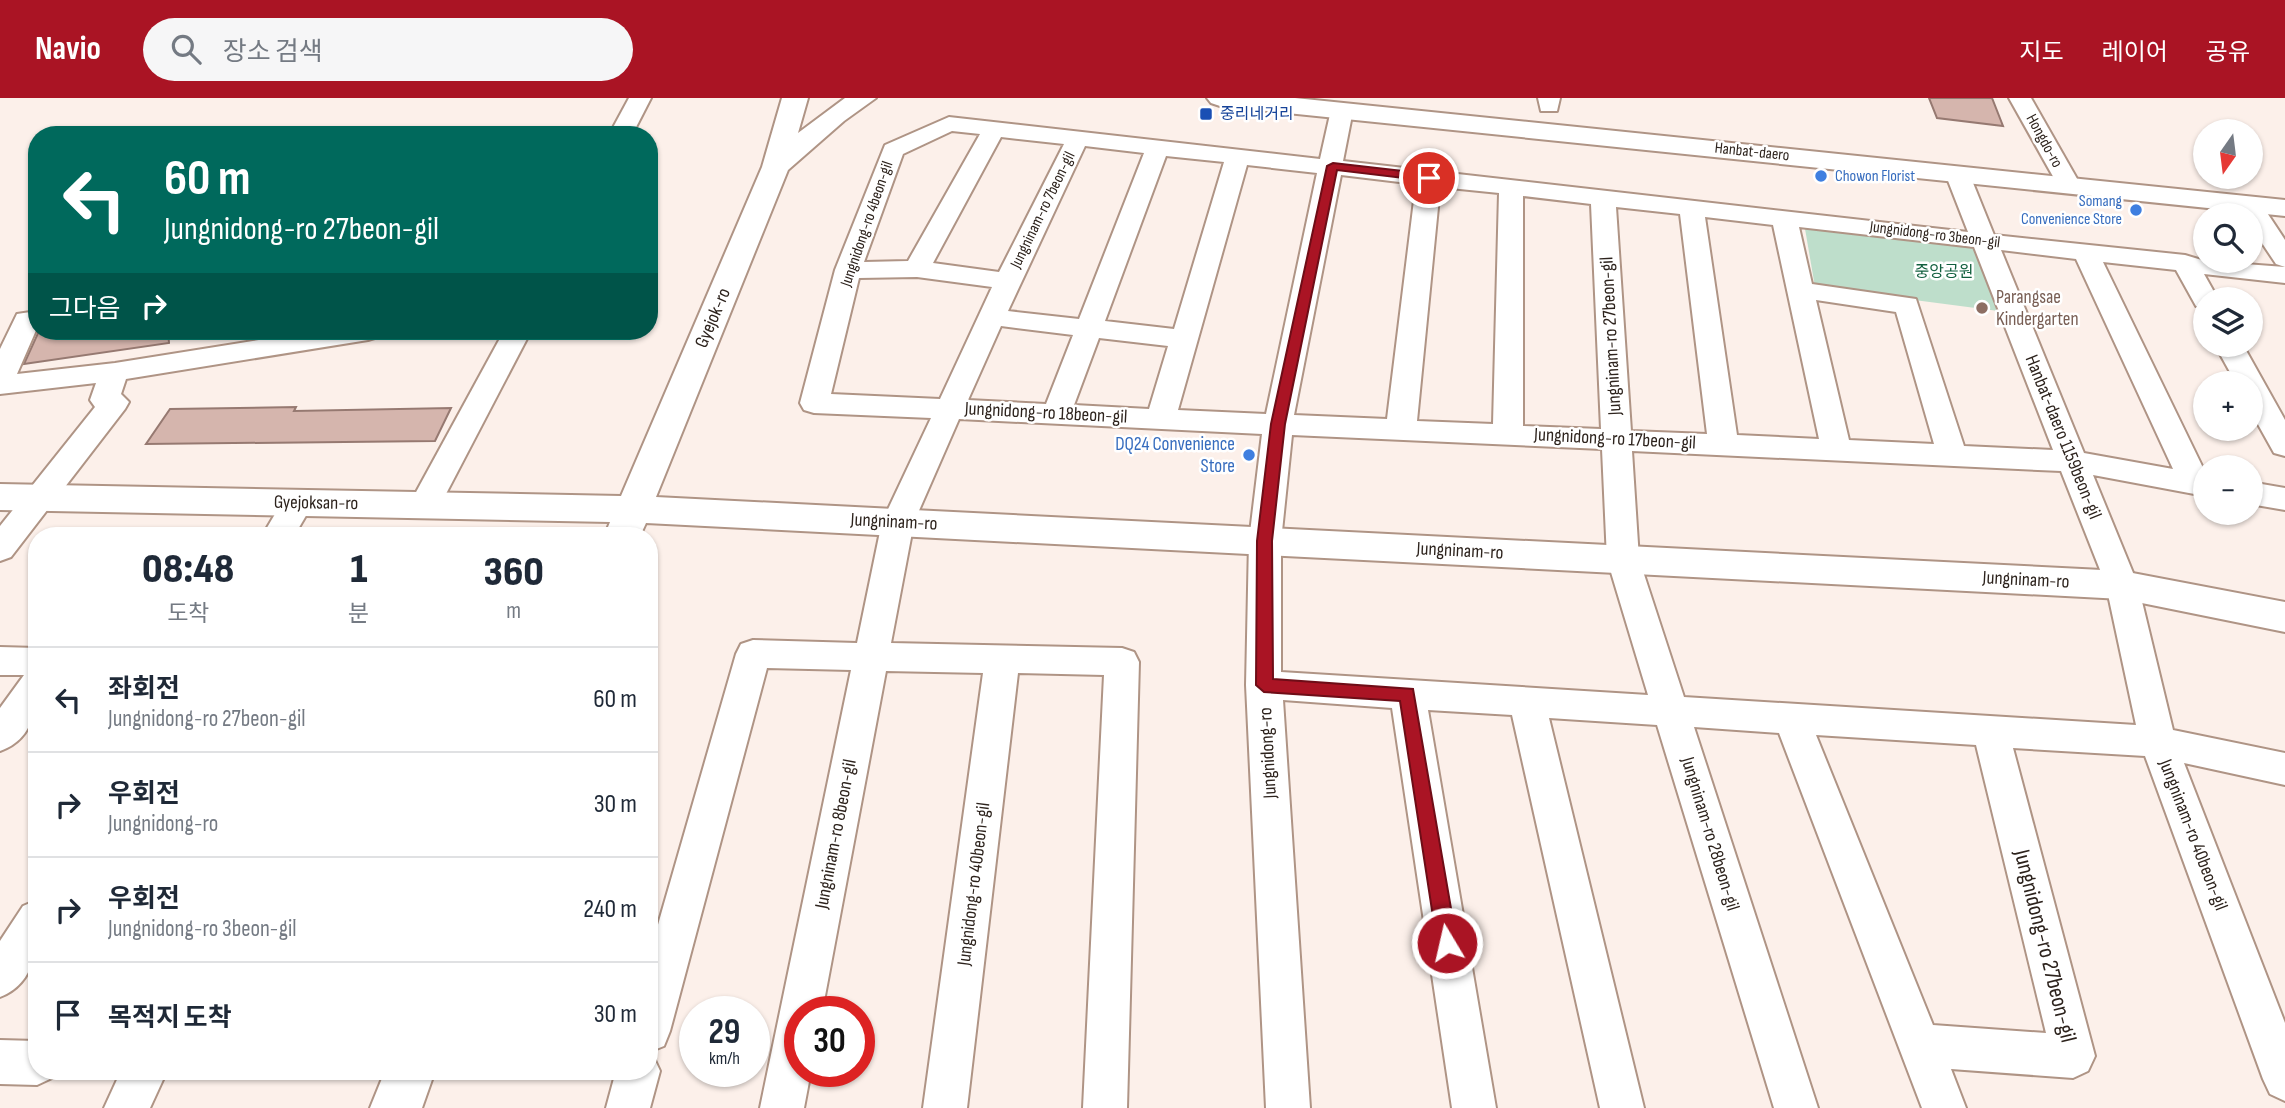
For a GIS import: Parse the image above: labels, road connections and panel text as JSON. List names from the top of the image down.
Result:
{
  "streets": {
    "main road": [
      "Hanbat-daero",
      "Gyejok-ro",
      "Gyejoksan-ro",
      "Jungninam-ro"
    ],
    "street": [
      "Hongdo-ro",
      "Jungninam-ro 7beon-gil",
      "Jungnidong-ro 4beon-gil",
      "Jungnidong-ro 3beon-gil",
      "Jungninam-ro 27beon-gil",
      "Jungnidong-ro 18beon-gil",
      "Hanbat-daero 1159beon-gil",
      "Jungnidong-ro 17beon-gil",
      "Jungnidong-ro",
      "Jungninam-ro 8beon-gil",
      "Jungninam-ro 28beon-gil",
      "Jungninam-ro 40beon-gil",
      "Jungnidong-ro 40beon-gil",
      "Jungnidong-ro 27beon-gil"
    ]
  },
  "crossings": [
    ["Hongdo-ro", "Hanbat-daero"],
    ["Hanbat-daero", "Hanbat-daero 1159beon-gil"],
    ["Hanbat-daero", "Jungnidong-ro"],
    ["Jungninam-ro 7beon-gil", "Jungnidong-ro 4beon-gil"],
    ["Jungninam-ro 7beon-gil", "Jungnidong-ro 18beon-gil"],
    ["Jungninam-ro 7beon-gil", "Jungninam-ro"],
    ["Jungninam-ro 7beon-gil", "Jungninam-ro 8beon-gil"],
    ["Jungnidong-ro 4beon-gil", "Jungnidong-ro 3beon-gil"],
    ["Jungnidong-ro 4beon-gil", "Jungnidong-ro 18beon-gil"],
    ["Jungnidong-ro 4beon-gil", "Jungnidong-ro"],
    ["Jungnidong-ro 3beon-gil", "Jungninam-ro 27beon-gil"],
    ["Jungnidong-ro 3beon-gil", "Hanbat-daero 1159beon-gil"],
    ["Jungnidong-ro 3beon-gil", "Jungnidong-ro"],
    ["Gyejok-ro", "Gyejoksan-ro"],
    ["Gyejok-ro", "Jungninam-ro"],
    ["Jungninam-ro 27beon-gil", "Jungnidong-ro 17beon-gil"],
    ["Jungninam-ro 27beon-gil", "Jungninam-ro"],
    ["Jungninam-ro 27beon-gil", "Jungninam-ro 28beon-gil"],
    ["Jungnidong-ro 18beon-gil", "Jungnidong-ro 17beon-gil"],
    ["Jungnidong-ro 18beon-gil", "Jungnidong-ro"],
    ["Hanbat-daero 1159beon-gil", "Jungnidong-ro 17beon-gil"],
    ["Hanbat-daero 1159beon-gil", "Jungninam-ro"],
    ["Hanbat-daero 1159beon-gil", "Jungninam-ro 40beon-gil"],
    ["Jungnidong-ro 17beon-gil", "Jungnidong-ro"],
    ["Gyejoksan-ro", "Jungninam-ro"],
    ["Jungninam-ro", "Jungnidong-ro"],
    ["Jungninam-ro", "Jungninam-ro 8beon-gil"],
    ["Jungninam-ro", "Jungninam-ro 28beon-gil"],
    ["Jungninam-ro", "Jungninam-ro 40beon-gil"]
  ],
  "parks": ["중앙공원"],
  "places": {
    "transit": ["중리네거리"],
    "other": [
      "Chowon Florist",
      "Somang Convenience Store",
      "Parangsae Kindergarten",
      "DQ24 Convenience Store"
    ]
  },
  "north": "bottom",
  "page": {
    "header": "Navio",
    "search": "장소 검색",
    "nav": ["지도", "레이어", "공유"],
    "map_buttons": ["+", "−"],
    "turn": ["60 m", "Jungnidong-ro 27beon-gil"],
    "then": "그다음",
    "eta": [
      "08:48",
      "도착",
      "1",
      "분",
      "360",
      "m"
    ],
    "list": [
      {
        "name": "좌회전",
        "note": "Jungnidong-ro 27beon-gil",
        "value": "60 m"
      },
      {
        "name": "우회전",
        "note": "Jungnidong-ro",
        "value": "30 m"
      },
      {
        "name": "우회전",
        "note": "Jungnidong-ro 3beon-gil",
        "value": "240 m"
      },
      {
        "name": "목적지 도착",
        "value": "30 m"
      }
    ],
    "speed": "29 km/h",
    "limit": "30"
  }
}
